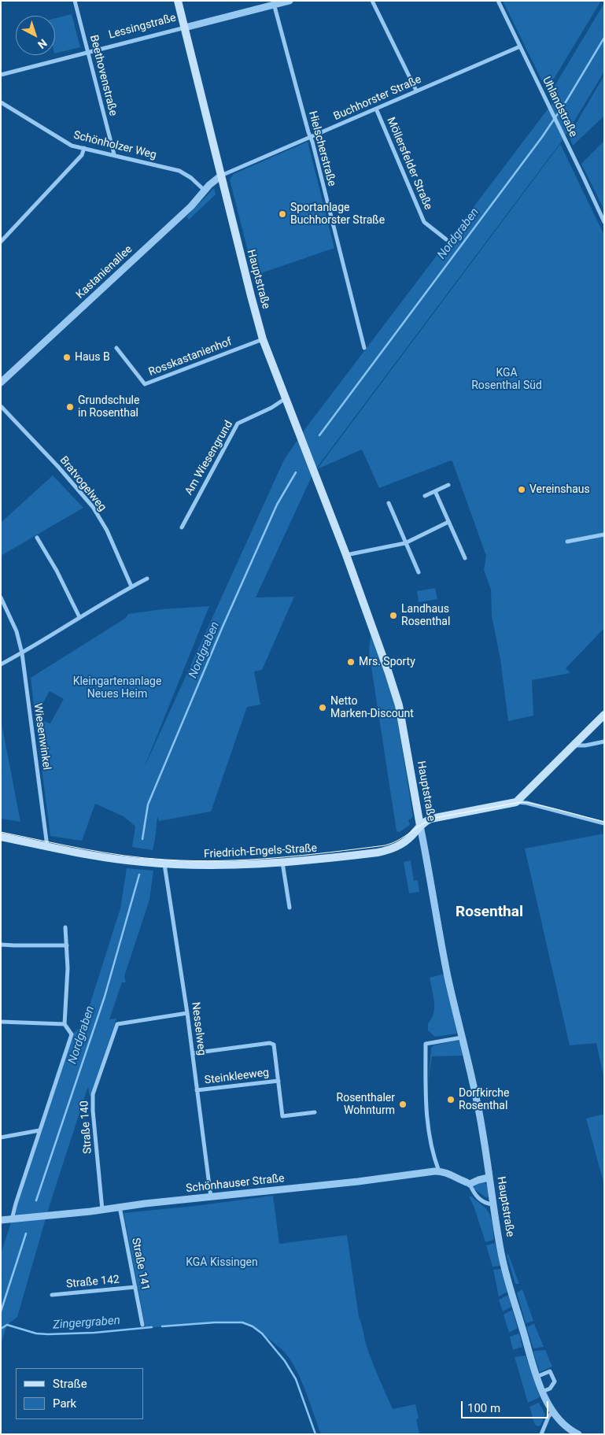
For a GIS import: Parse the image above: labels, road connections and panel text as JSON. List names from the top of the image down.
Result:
{
  "streets": {
    "main road": ["Hauptstraße", "Friedrich-Engels-Straße"],
    "street": [
      "Lessingstraße",
      "Beethovenstraße",
      "Buchhorster Straße",
      "Uhlandstraße",
      "Schönholzer Weg",
      "Hielscherstraße",
      "Möllersfelder Straße",
      "Kastanienallee",
      "Rosskastanienhof",
      "Am Wiesengrund",
      "Bratvogelweg",
      "Wiesenwinkel",
      "Nesselweg",
      "Steinkleeweg",
      "Straße 140",
      "Schönhauser Straße",
      "Straße 141",
      "Straße 142"
    ]
  },
  "crossings": [
    ["Lessingstraße", "Beethovenstraße"],
    ["Lessingstraße", "Hielscherstraße"],
    ["Lessingstraße", "Hauptstraße"],
    ["Beethovenstraße", "Schönholzer Weg"],
    ["Buchhorster Straße", "Uhlandstraße"],
    ["Buchhorster Straße", "Hielscherstraße"],
    ["Buchhorster Straße", "Möllersfelder Straße"],
    ["Buchhorster Straße", "Kastanienallee"],
    ["Buchhorster Straße", "Hauptstraße"],
    ["Schönholzer Weg", "Kastanienallee"],
    ["Kastanienallee", "Hauptstraße"],
    ["Hauptstraße", "Rosskastanienhof"],
    ["Hauptstraße", "Am Wiesengrund"],
    ["Hauptstraße", "Friedrich-Engels-Straße"],
    ["Wiesenwinkel", "Friedrich-Engels-Straße"],
    ["Friedrich-Engels-Straße", "Nesselweg"],
    ["Nesselweg", "Steinkleeweg"],
    ["Nesselweg", "Straße 140"],
    ["Nesselweg", "Schönhauser Straße"],
    ["Straße 140", "Schönhauser Straße"],
    ["Schönhauser Straße", "Straße 141"],
    ["Straße 141", "Straße 142"]
  ],
  "districts": ["Rosenthal"],
  "water": ["Nordgraben", "Zingergraben"],
  "parks": ["KGA Rosenthal Süd", "Kleingartenanlage Neues Heim", "KGA Kissingen"],
  "places": [
    "Sportanlage Buchhorster Straße",
    "Haus B",
    "Grundschule in Rosenthal",
    "Vereinshaus",
    "Landhaus Rosenthal",
    "Mrs. Sporty",
    "Netto Marken-Discount",
    "Dorfkirche Rosenthal",
    "Rosenthaler Wohnturm"
  ],
  "legend": ["Straße", "Park"],
  "scale_bar": "100 m",
  "north": "bottom right"
}
